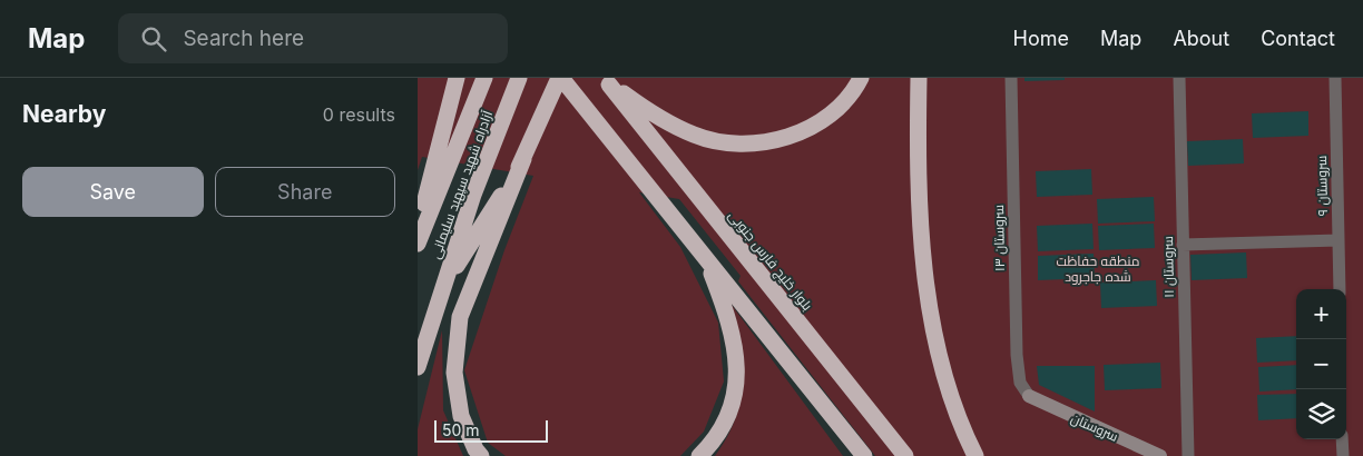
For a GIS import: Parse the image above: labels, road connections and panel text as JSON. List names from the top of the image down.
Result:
{
  "streets": {
    "highway": ["آزادراه شهید سپهبد سلیمانی", "بلوار خلیج فارس جنوبی"],
    "street": [
      "سروستان ۹",
      "سروستان ۱۳",
      "سروستان ۱۱",
      "سروستان"
    ]
  },
  "crossings": [
    ["سروستان ۱۳", "سروستان"]
  ],
  "parks": ["منطقه حفاظت شده جاجرود"],
  "scale_bar": "50 m",
  "page": {
    "header": "Map",
    "search": "Search here",
    "nav": [
      "Home",
      "Map",
      "About",
      "Contact"
    ],
    "heading": ["Nearby", "0 results"],
    "buttons": ["Save", "Share"],
    "map_buttons": ["+", "−"],
    "scale": "50 m"
  }
}
